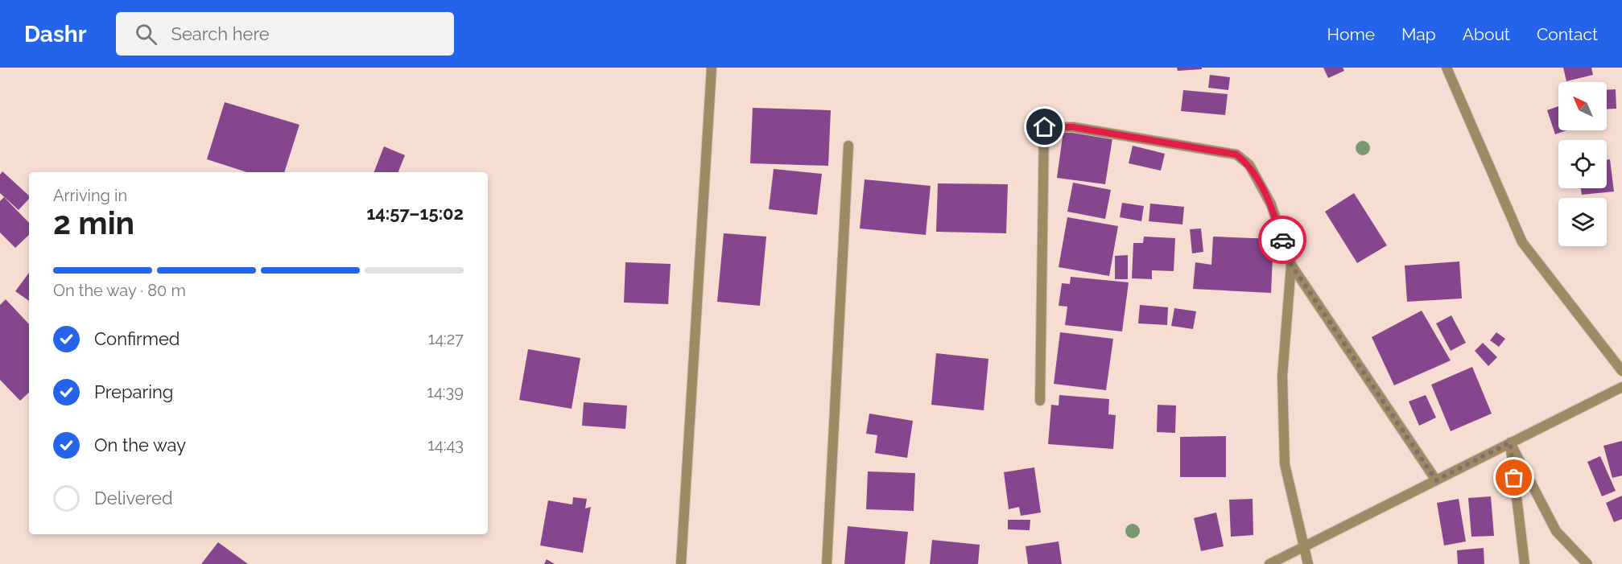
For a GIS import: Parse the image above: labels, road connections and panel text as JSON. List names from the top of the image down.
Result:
{
  "north": "top left",
  "page": {
    "header": "Dashr",
    "search": "Search here",
    "nav": [
      "Home",
      "Map",
      "About",
      "Contact"
    ],
    "heading": ["2 min", "Arriving in", "14:57–15:02"],
    "bar": "On the way · 80 m",
    "list": [
      ["Confirmed", "14:27"],
      ["Preparing", "14:39"],
      ["On the way", "14:43"],
      "Delivered"
    ]
  }
}
